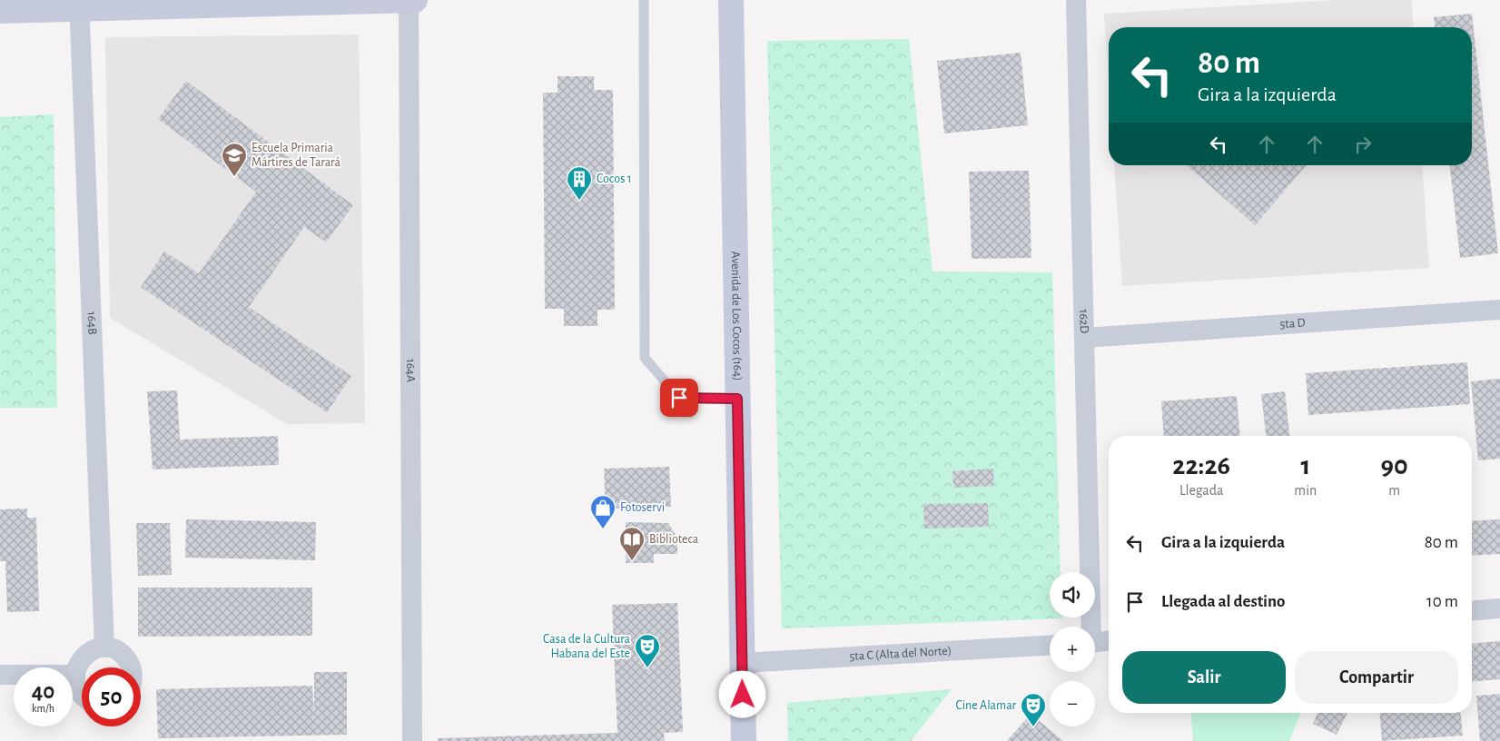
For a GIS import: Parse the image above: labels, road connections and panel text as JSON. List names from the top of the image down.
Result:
{
  "streets": {
    "main road": ["Avenida de Los Cocos (164)"],
    "street": [
      "162D",
      "164B",
      "5ta D",
      "164A",
      "5ta C (Alta del Norte)"
    ]
  },
  "crossings": [
    ["Avenida de Los Cocos (164)", "5ta C (Alta del Norte)"],
    ["162D", "5ta D"]
  ],
  "places": {
    "school or university": ["Escuela Primaria Mártires de Tarará"],
    "building": ["Cocos 1"],
    "shop": ["Fotoservi"],
    "library": ["Biblioteca"],
    "theatre": ["Casa de la Cultura Habana del Este", "Cine Alamar"]
  },
  "page": {
    "turn": ["80 m", "Gira a la izquierda"],
    "eta": [
      "22:26",
      "Llegada",
      "1",
      "min",
      "90",
      "m"
    ],
    "list": [
      {
        "name": "Gira a la izquierda",
        "value": "80 m"
      },
      {
        "name": "Llegada al destino",
        "value": "10 m"
      }
    ],
    "map_buttons": ["+", "−"],
    "buttons": ["Salir", "Compartir"],
    "speed": "40 km/h",
    "limit": "50"
  }
}
